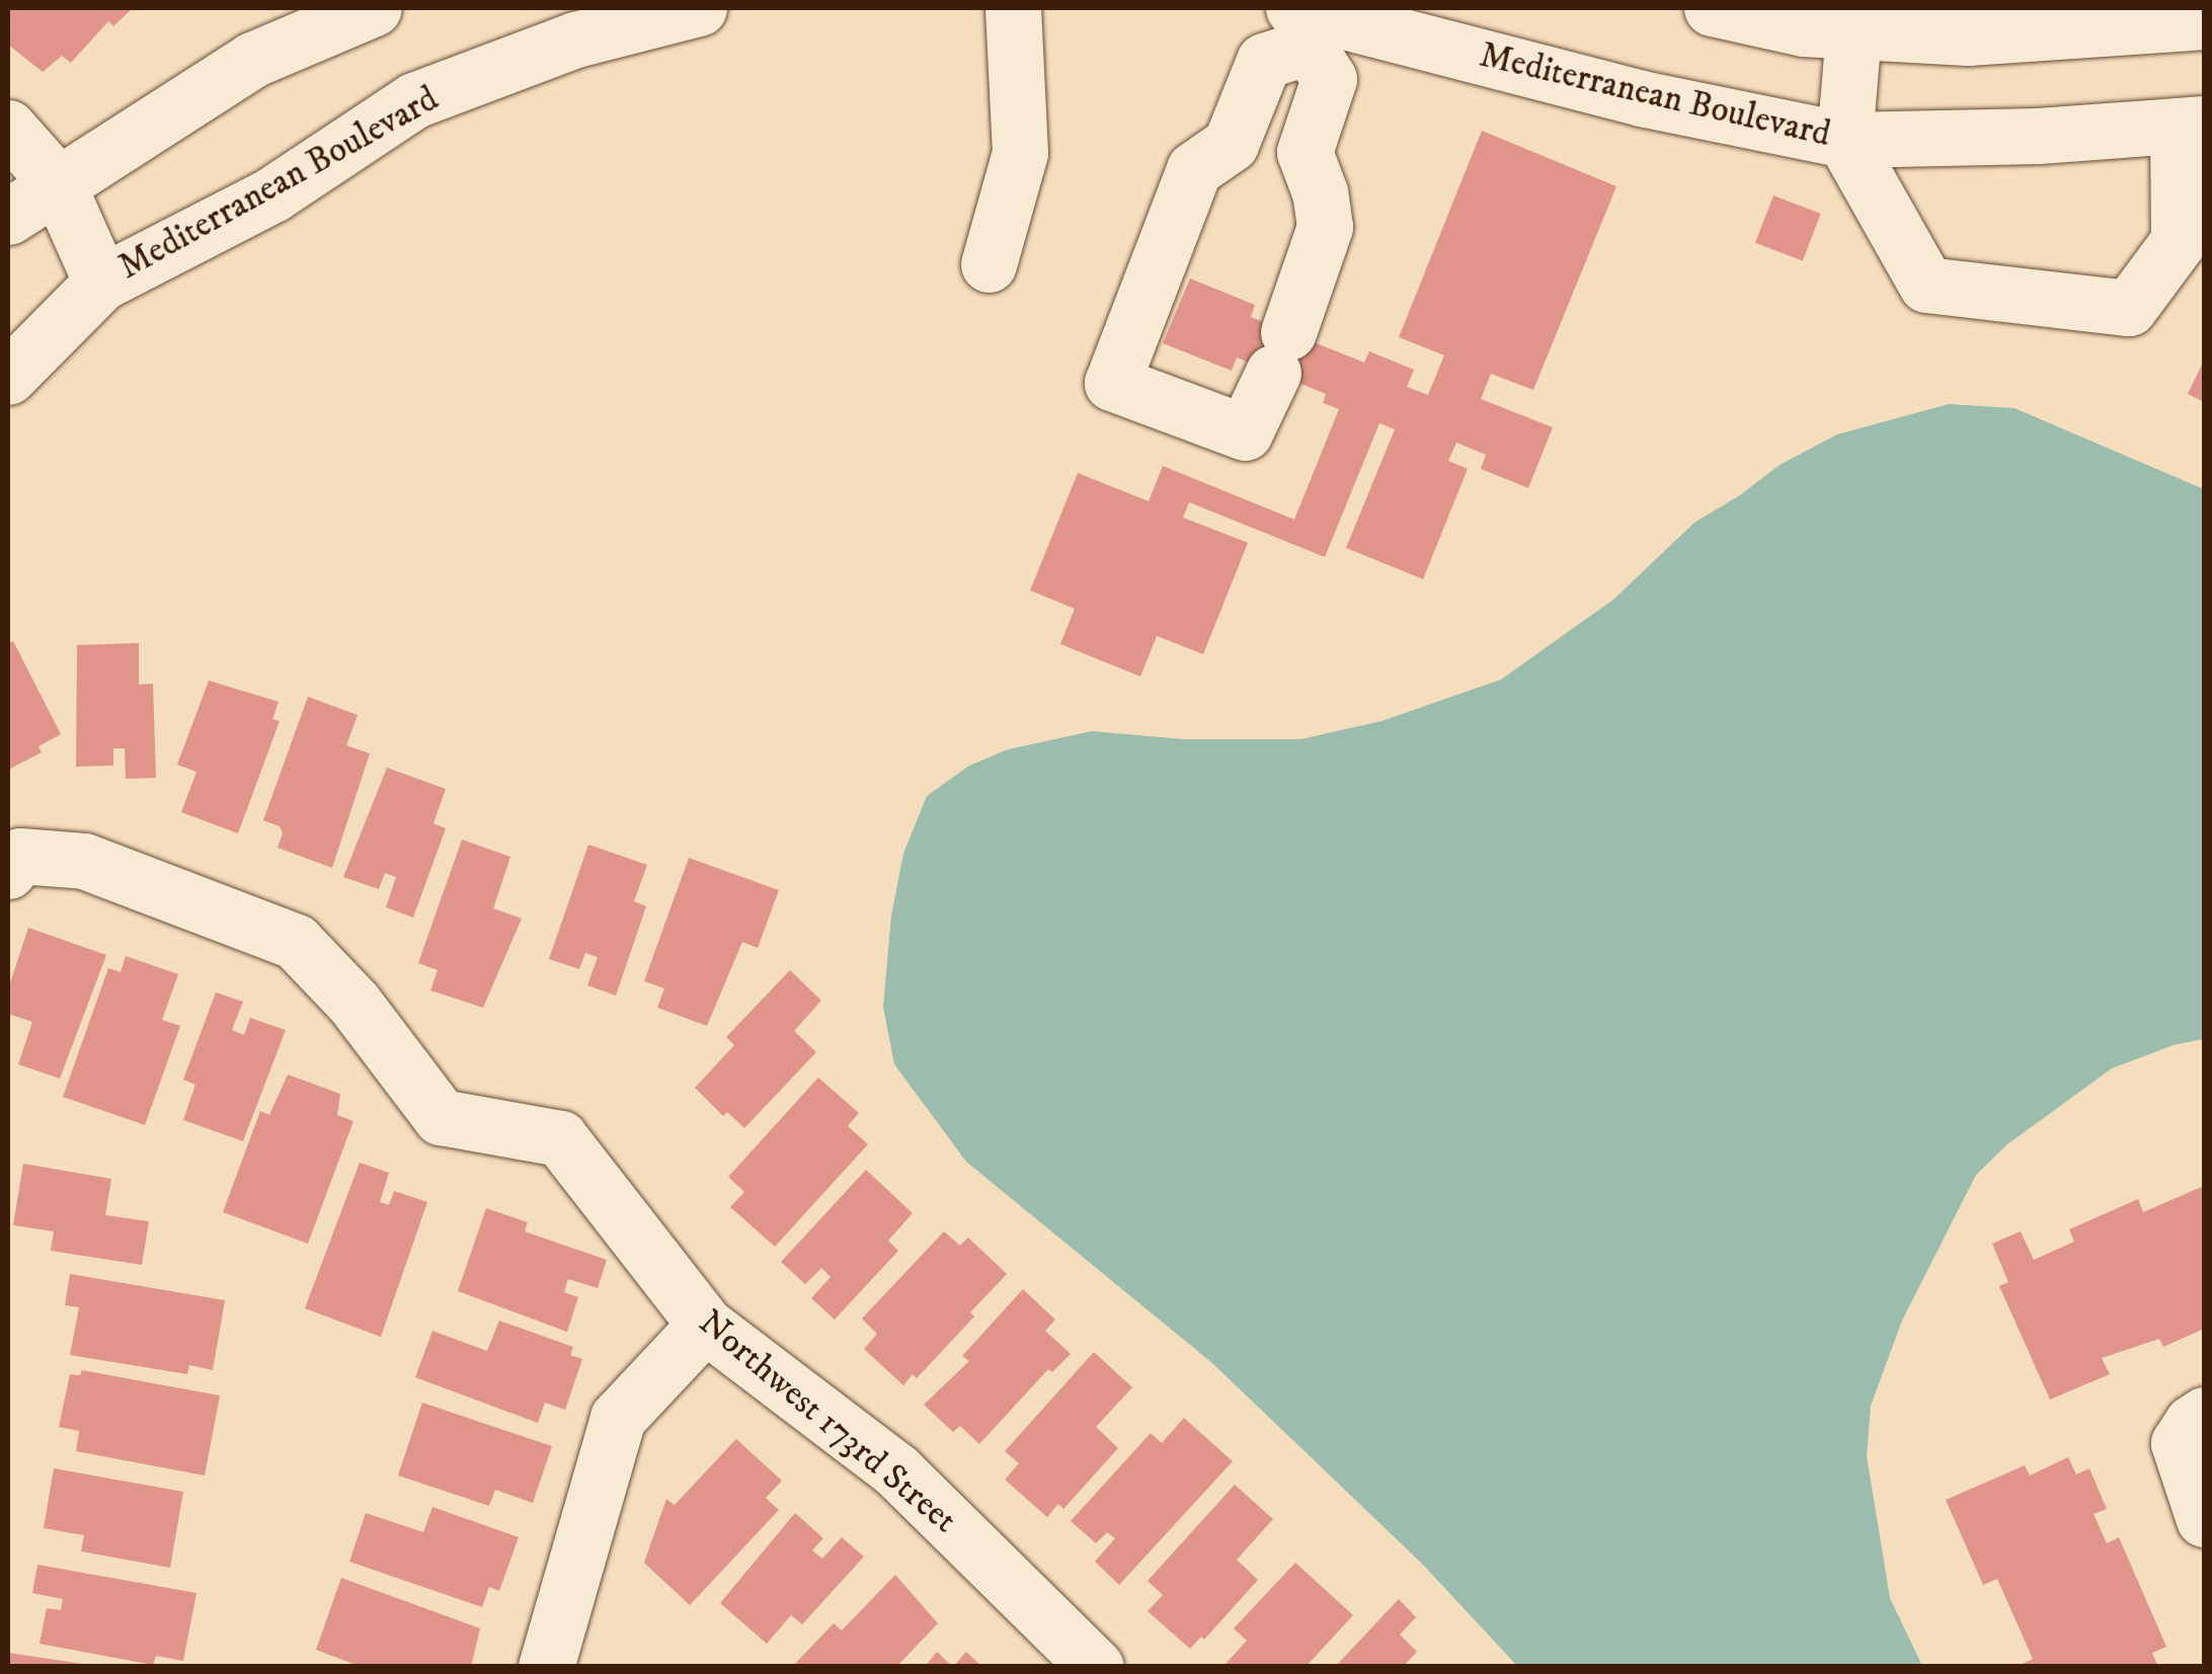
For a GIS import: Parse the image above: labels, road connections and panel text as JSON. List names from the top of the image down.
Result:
{
  "streets": {
    "street": ["Mediterranean Boulevard", "Northwest 173rd Street"]
  }
}
